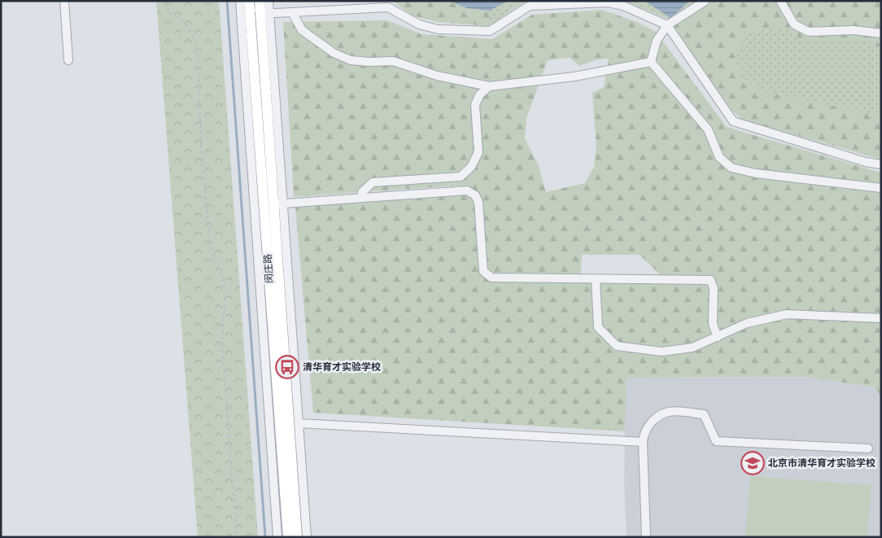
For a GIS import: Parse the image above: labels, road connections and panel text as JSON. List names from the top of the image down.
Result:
{
  "streets": {
    "main road": ["闵庄路"]
  },
  "places": {
    "bus stop": ["清华育才实验学校"],
    "school or university": ["北京市清华育才实验学校"]
  }
}
